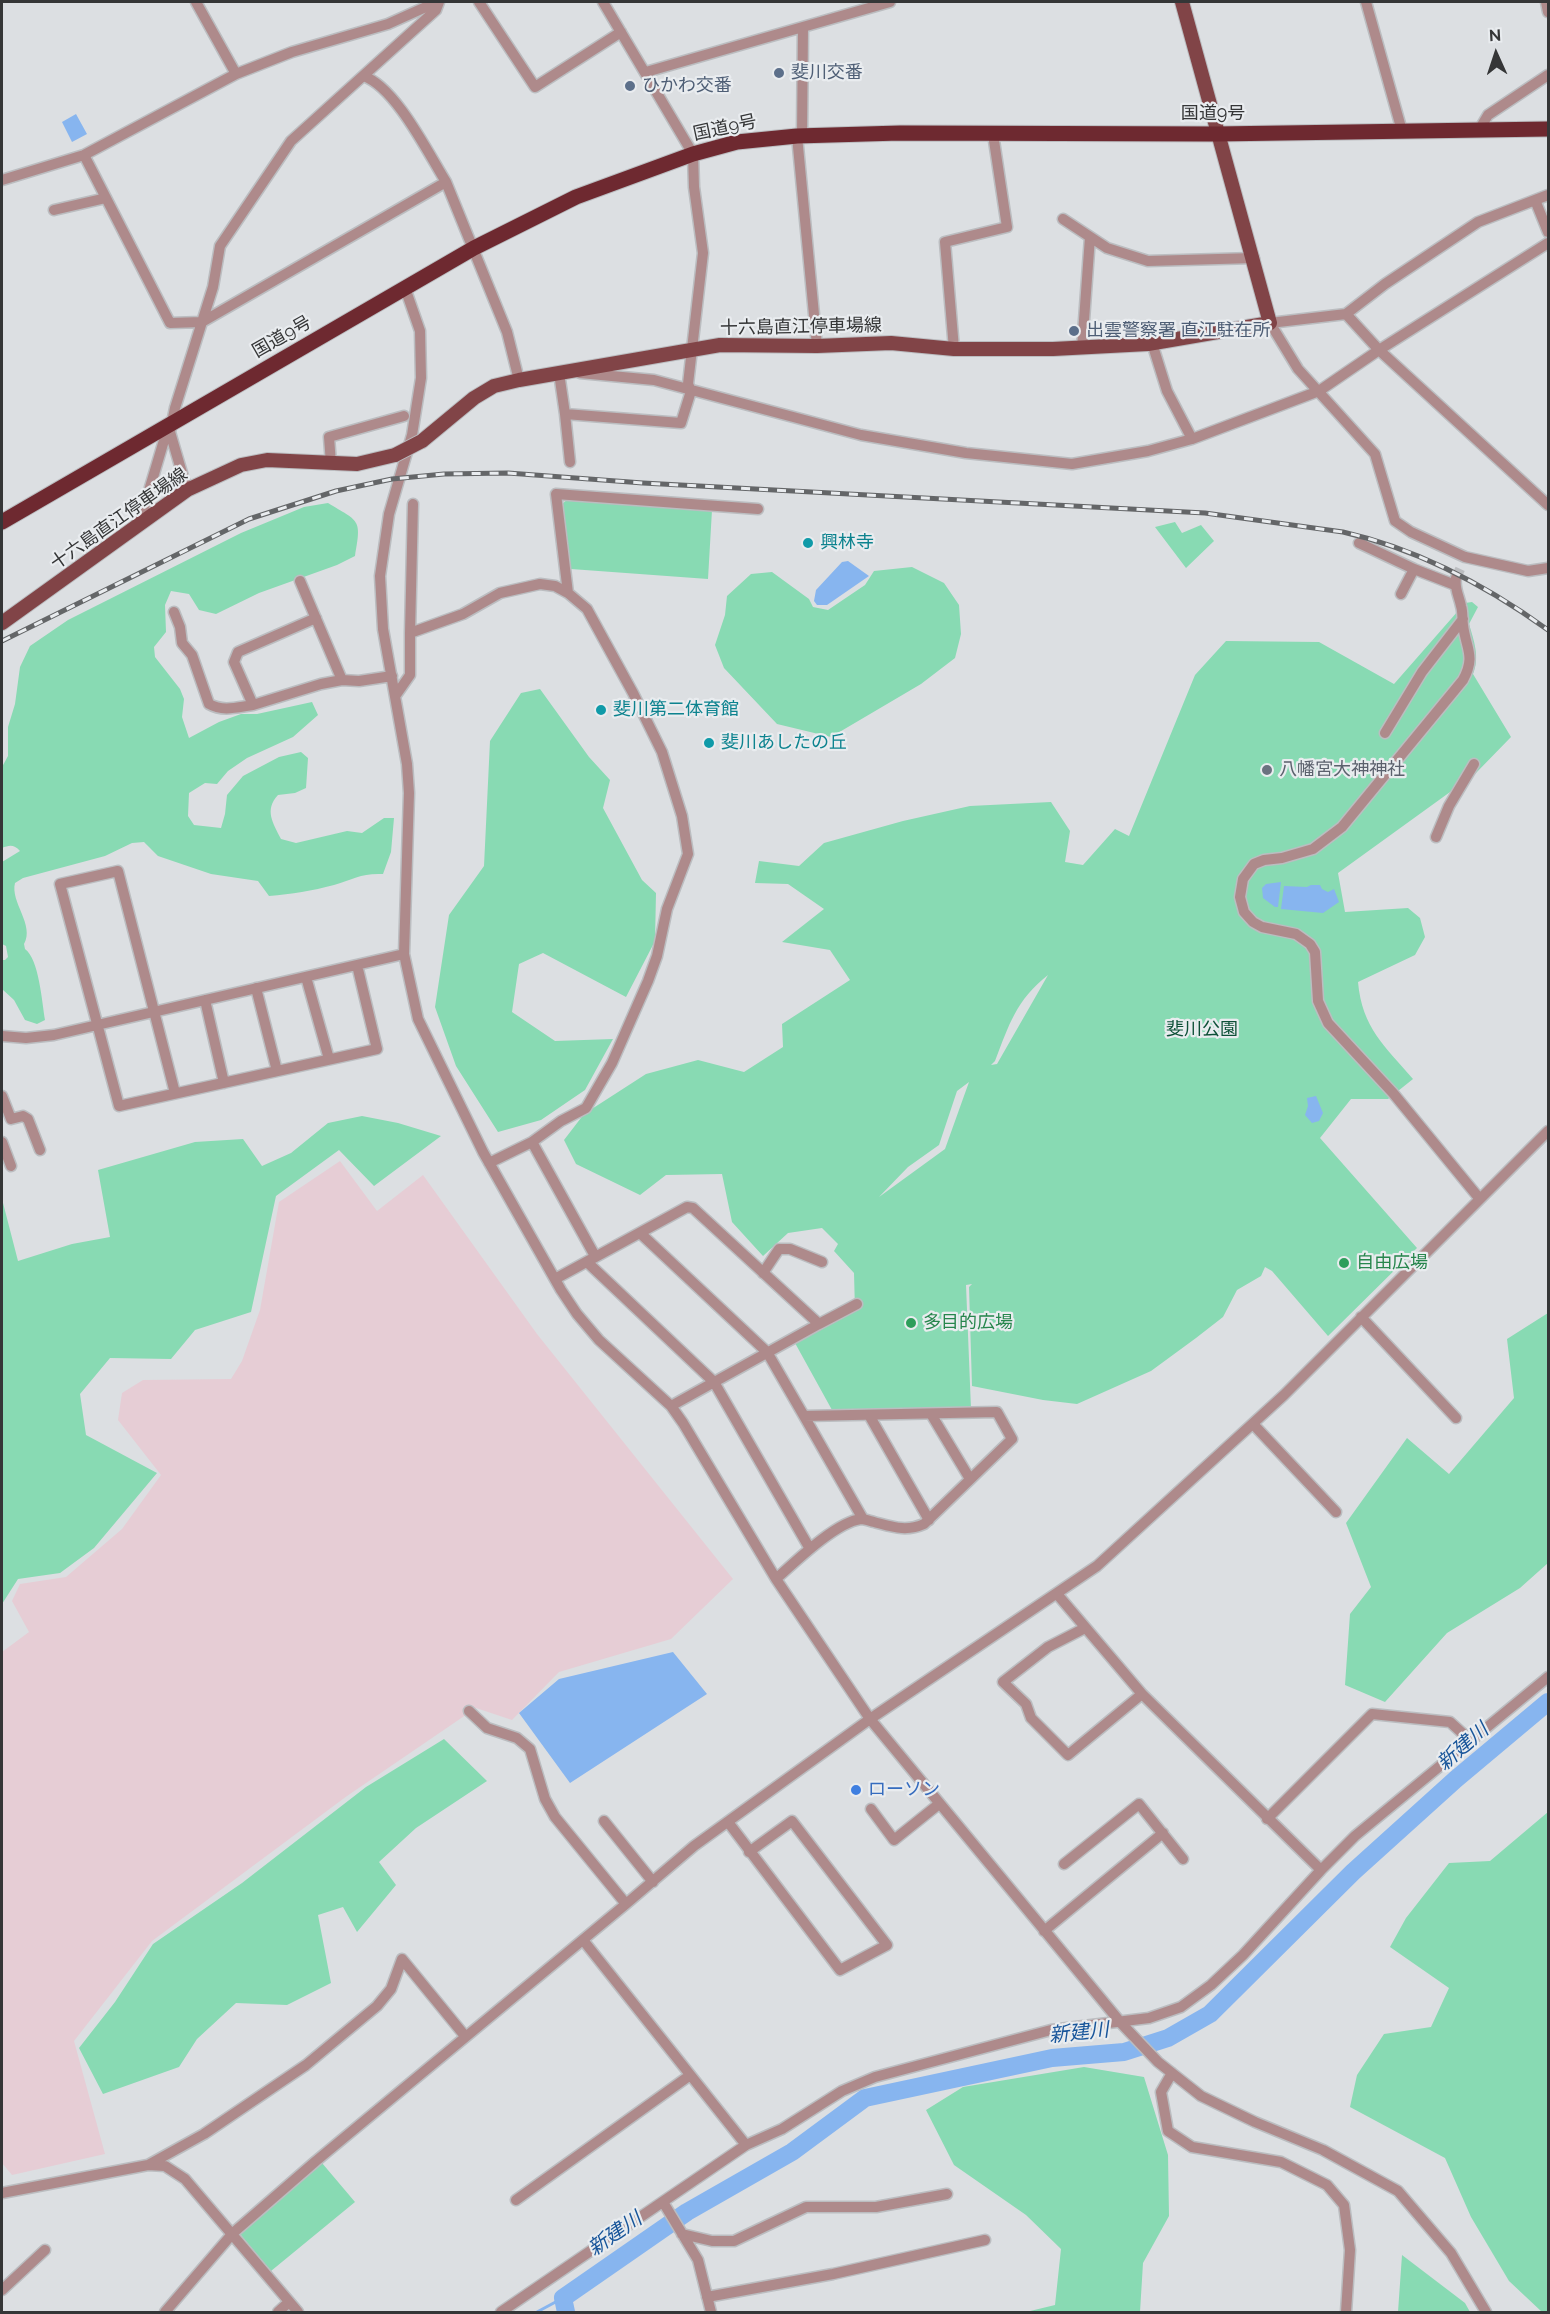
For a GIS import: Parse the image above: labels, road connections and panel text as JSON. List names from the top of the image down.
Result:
{
  "streets": {
    "highway": ["国道9号"],
    "main road": ["十六島直江停車場線"]
  },
  "water": ["新建川"],
  "parks": ["斐川公園"],
  "places": [
    "斐川交番",
    "ひかわ交番",
    "出雲警察署 直江駐在所",
    "興林寺",
    "斐川第二体育館",
    "斐川あしたの丘",
    "八幡宮大神神社",
    "自由広場",
    "多目的広場",
    "ローソン"
  ],
  "north": "top"
}
